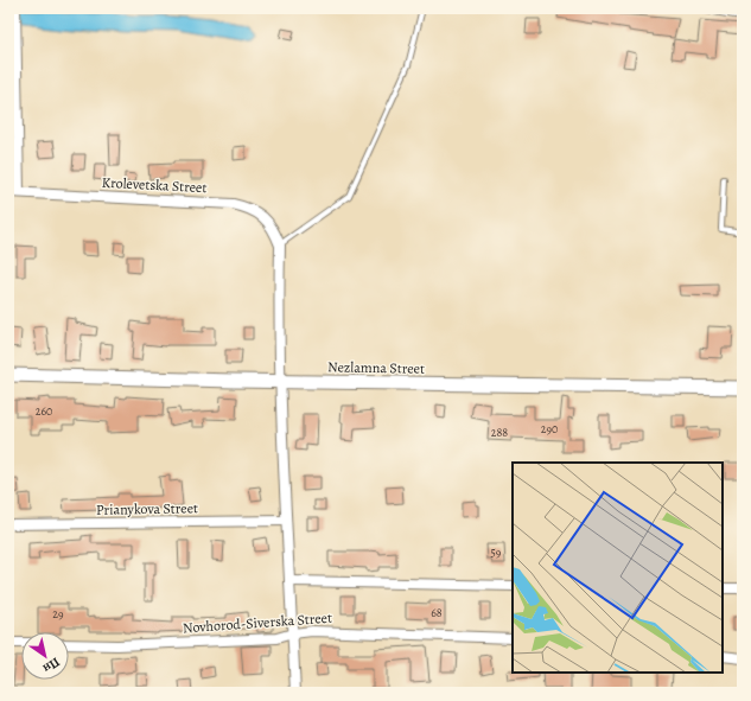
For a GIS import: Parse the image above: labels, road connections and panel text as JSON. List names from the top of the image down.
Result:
{
  "streets": {
    "street": [
      "Krolevetska Street",
      "Nezlamna Street",
      "Prianykova Street",
      "Novhorod-Siverska Street"
    ]
  },
  "house_numbers": [
    "260",
    "290",
    "288",
    "59",
    "68",
    "29"
  ],
  "north": "bottom right"
}
